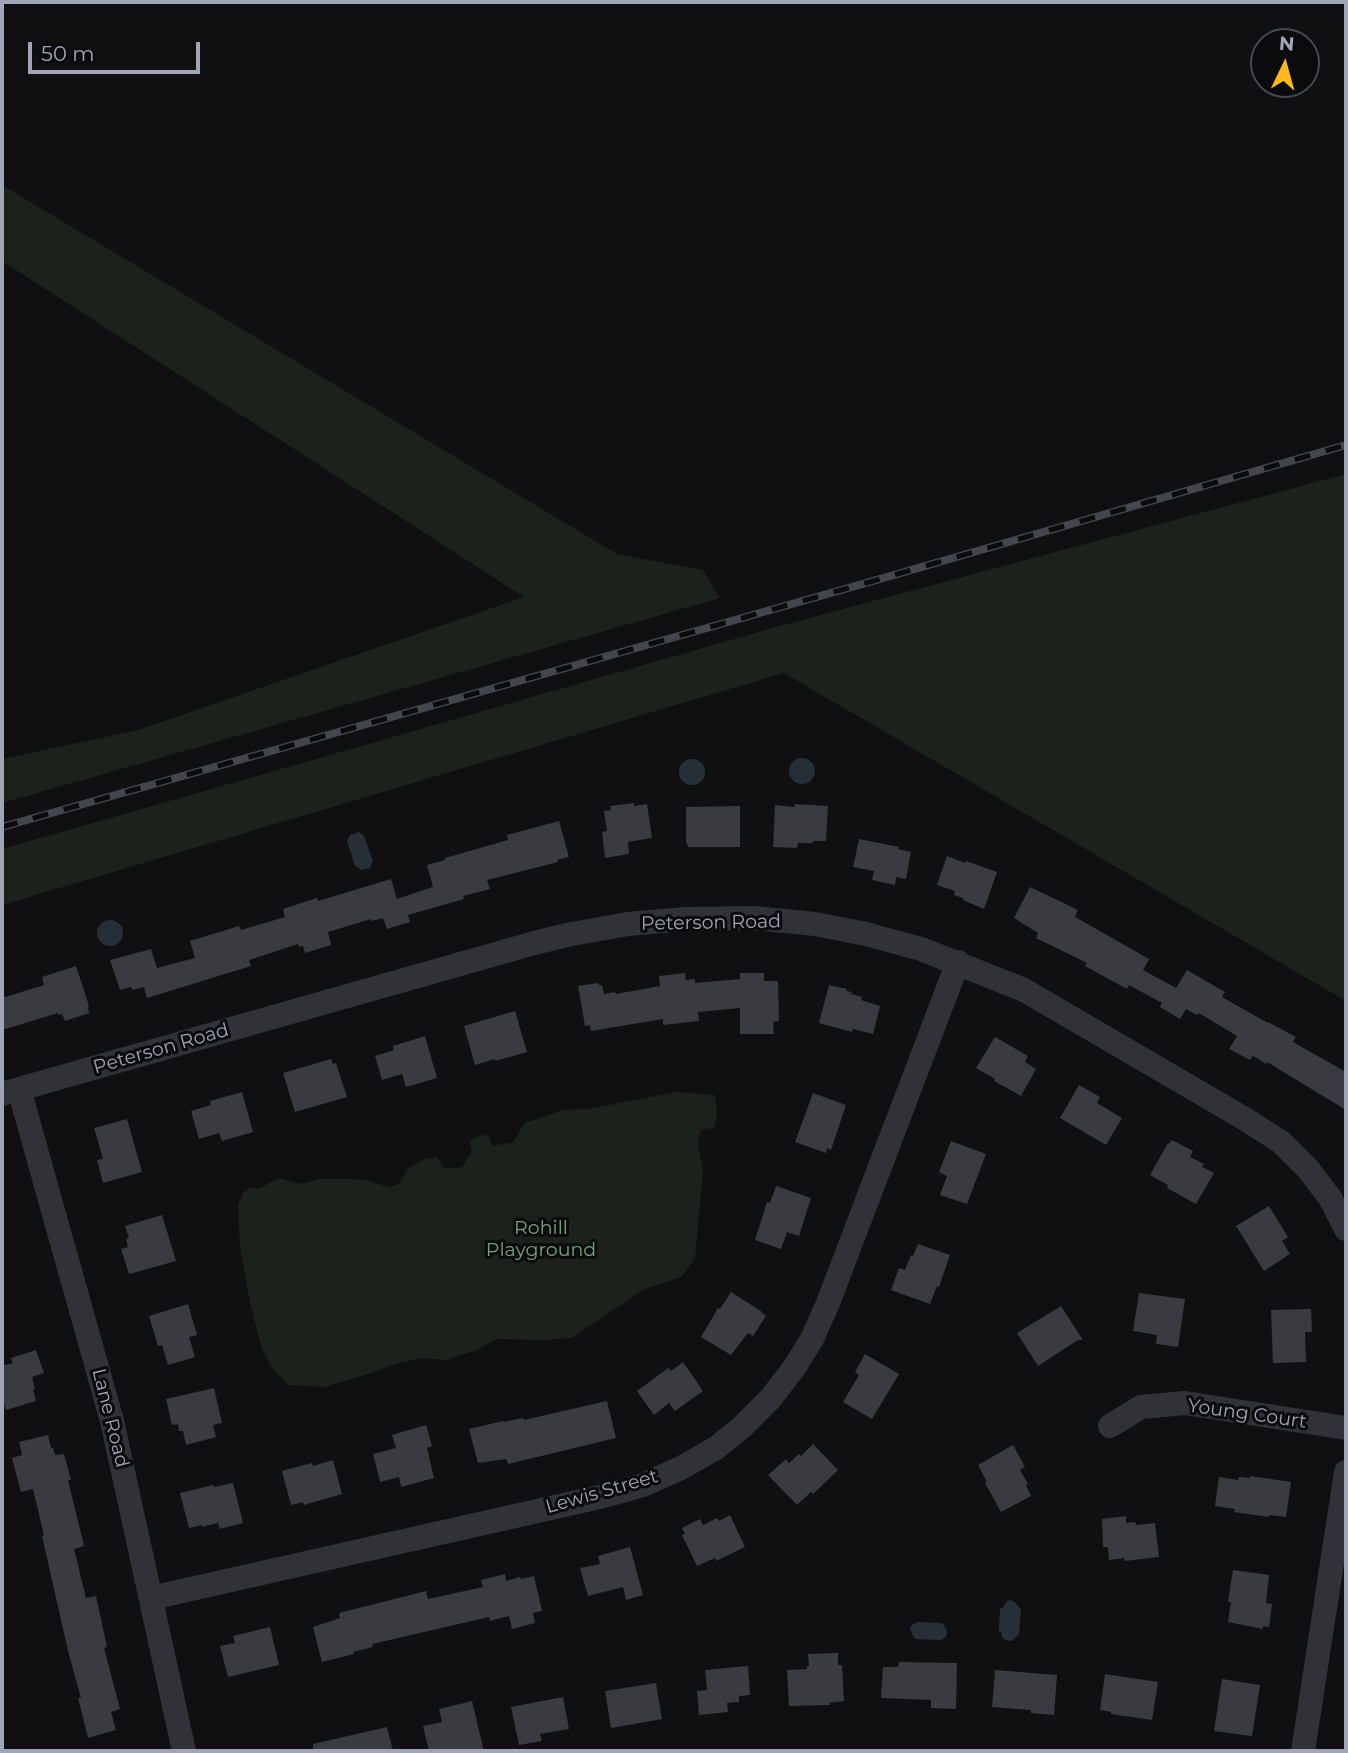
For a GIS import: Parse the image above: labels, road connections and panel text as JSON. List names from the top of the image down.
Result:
{
  "streets": {
    "street": [
      "Peterson Road",
      "Young Court",
      "Lane Road",
      "Lewis Street"
    ]
  },
  "crossings": [
    ["Peterson Road", "Lane Road"],
    ["Peterson Road", "Lewis Street"],
    ["Lane Road", "Lewis Street"]
  ],
  "parks": ["Rohill Playground"],
  "scale_bar": "50 m",
  "north": "top"
}
